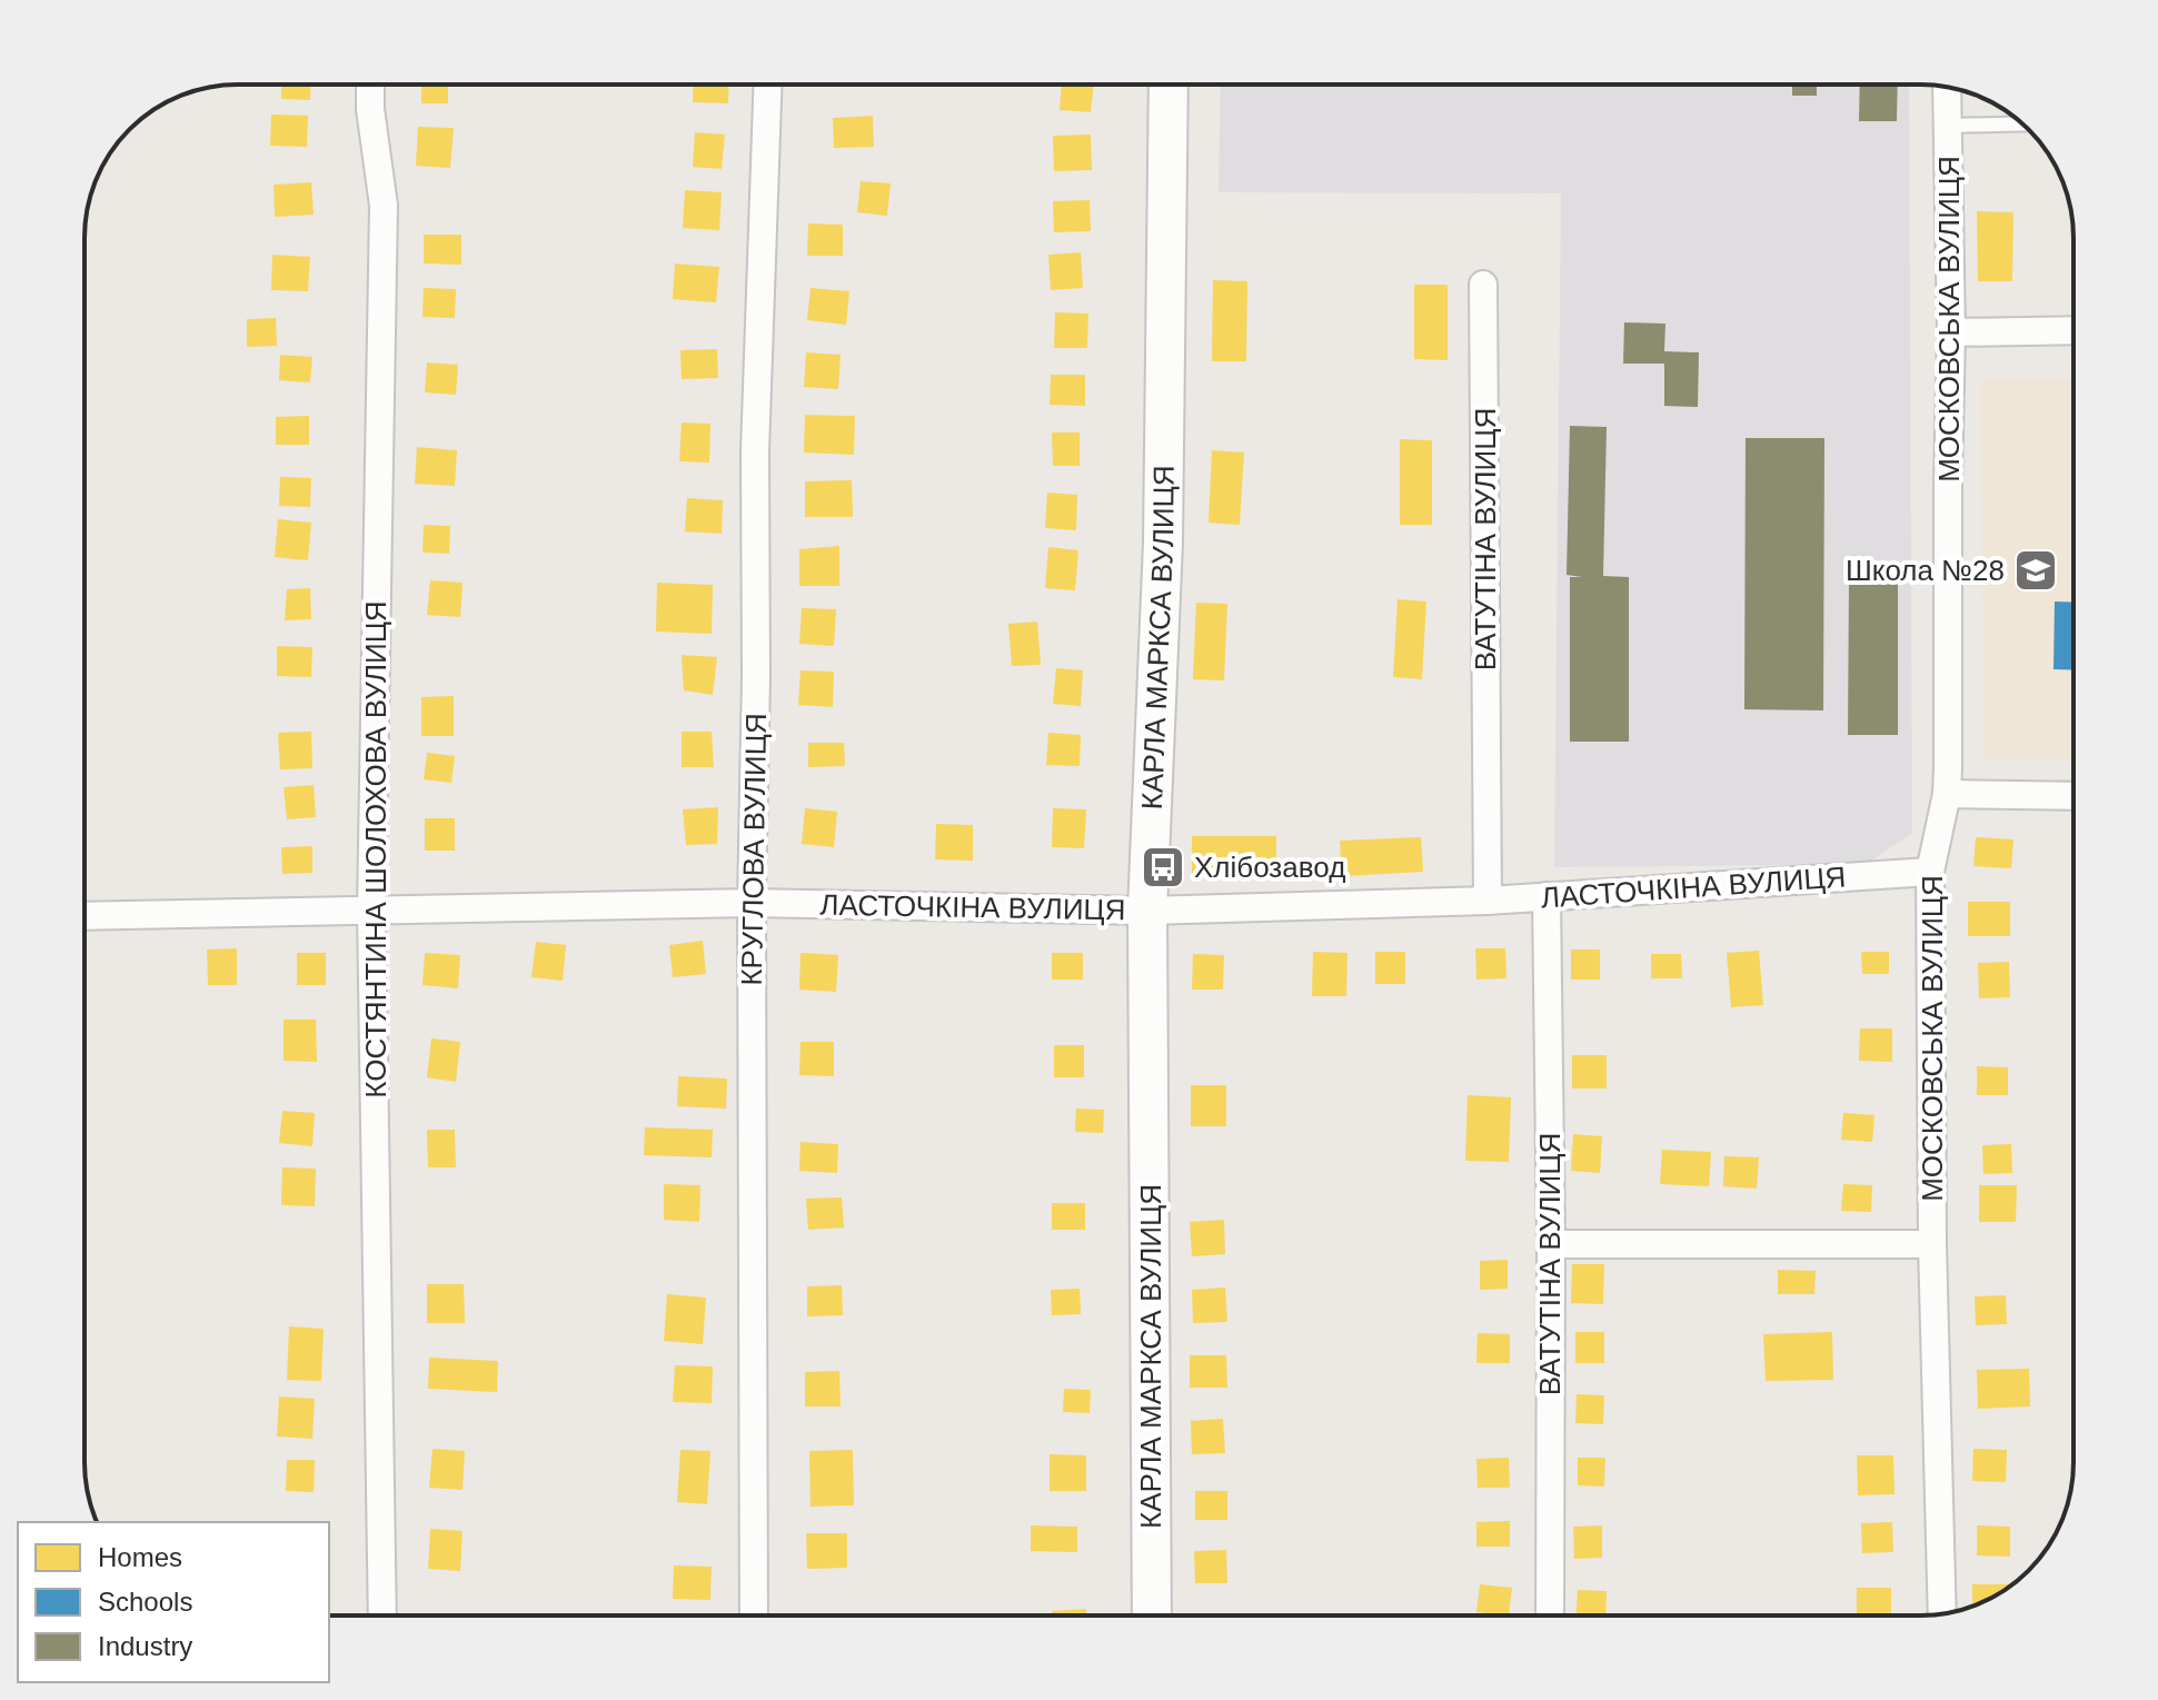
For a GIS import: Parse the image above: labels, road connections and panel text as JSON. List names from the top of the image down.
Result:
{
  "streets": {
    "street": [
      "МОСКОВСЬКА ВУЛИЦЯ",
      "ВАТУТІНА ВУЛИЦЯ",
      "КАРЛА МАРКСА ВУЛИЦЯ",
      "КОСТЯНТИНА ШОЛОХОВА ВУЛИЦЯ",
      "КРУГЛОВА ВУЛИЦЯ",
      "ЛАСТОЧКІНА ВУЛИЦЯ"
    ]
  },
  "crossings": [
    ["МОСКОВСЬКА ВУЛИЦЯ", "ЛАСТОЧКІНА ВУЛИЦЯ"],
    ["ВАТУТІНА ВУЛИЦЯ", "ЛАСТОЧКІНА ВУЛИЦЯ"],
    ["КАРЛА МАРКСА ВУЛИЦЯ", "ЛАСТОЧКІНА ВУЛИЦЯ"],
    ["КОСТЯНТИНА ШОЛОХОВА ВУЛИЦЯ", "ЛАСТОЧКІНА ВУЛИЦЯ"],
    ["КРУГЛОВА ВУЛИЦЯ", "ЛАСТОЧКІНА ВУЛИЦЯ"]
  ],
  "places": {
    "school or university": ["Школа №28"],
    "bus stop": ["Хлібозавод"]
  },
  "legend": ["Homes", "Schools", "Industry"]
}
